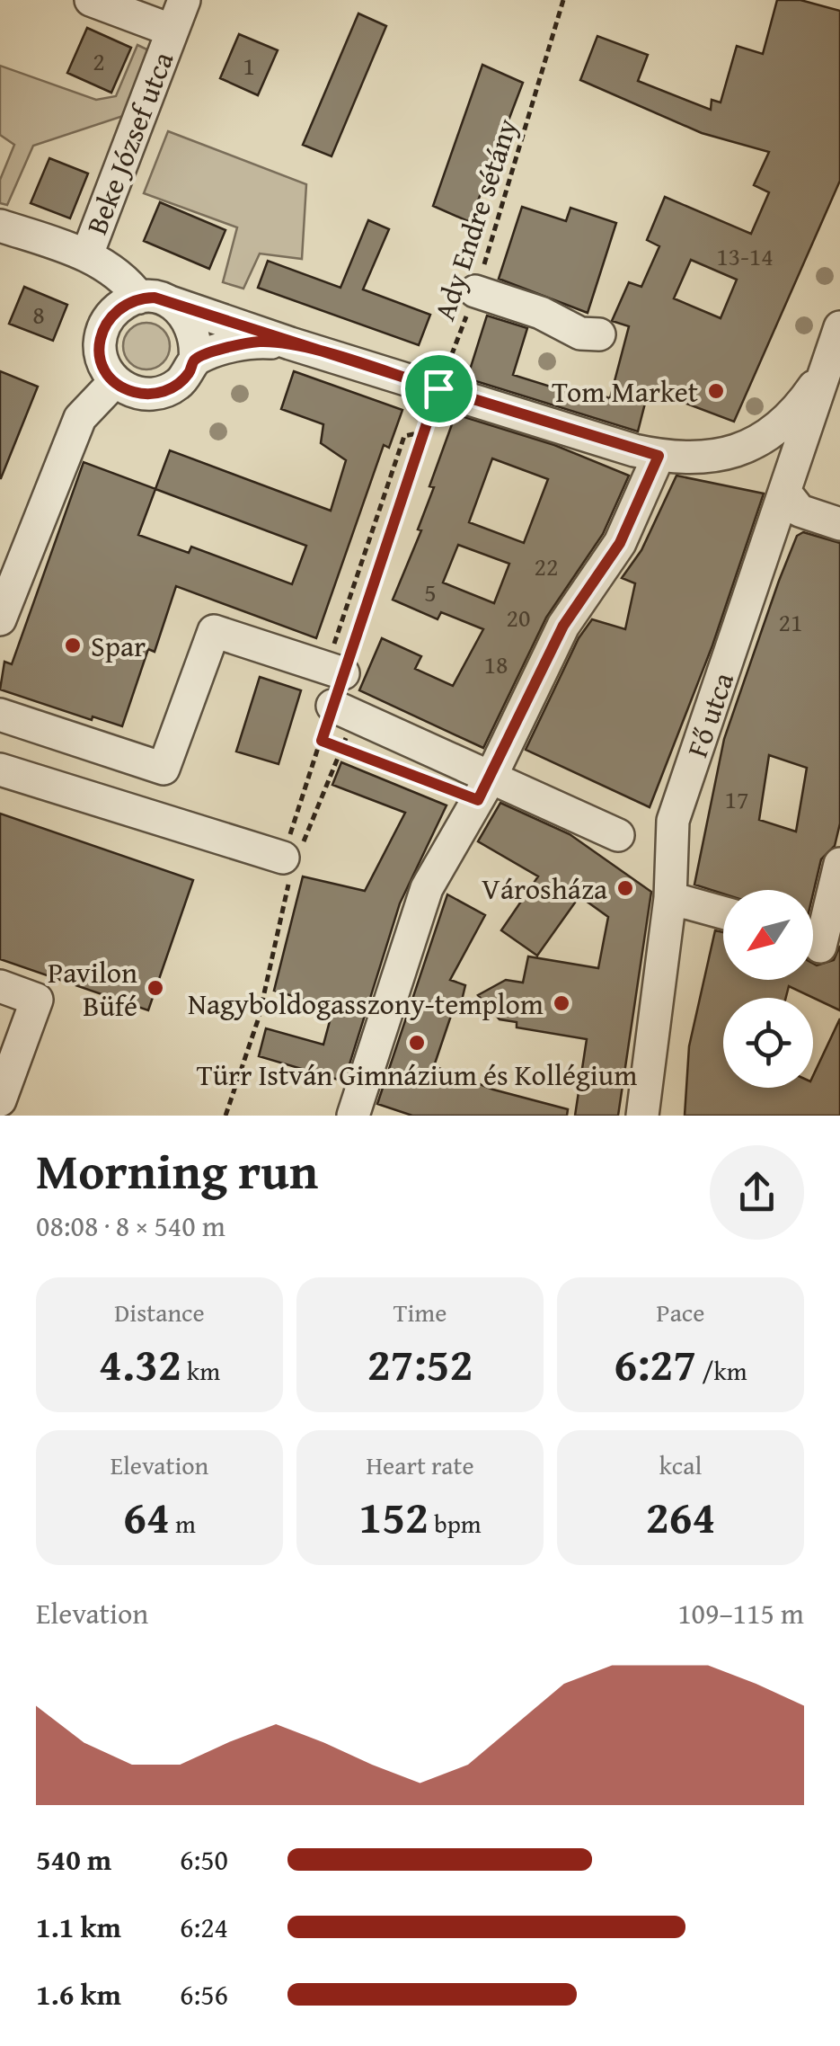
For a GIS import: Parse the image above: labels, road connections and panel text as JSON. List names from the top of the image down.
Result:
{
  "streets": {
    "street": ["Beke József utca", "Fő utca"],
    "path": ["Ady Endre sétány"]
  },
  "places": [
    "Tom Market",
    "Spar",
    "Városháza",
    "Pavilon Büfé",
    "Nagyboldogasszony-templom",
    "Türr István Gimnázium és Kollégium"
  ],
  "house_numbers": [
    "2",
    "1",
    "13-14",
    "8",
    "22",
    "5",
    "20",
    "21",
    "18",
    "17"
  ],
  "north": "bottom left",
  "page": {
    "heading": ["Morning run", "08:08 · 8 × 540 m"],
    "stats": [
      ["Distance", "4.32 km"],
      ["Time", "27:52"],
      ["Pace", "6:27 /km"],
      ["Elevation", "64 m"],
      ["Heart rate", "152 bpm"],
      ["kcal", "264"]
    ],
    "chart": ["Elevation", "109–115 m"],
    "list": [
      {
        "name": "540 m",
        "note": "6:50"
      },
      {
        "name": "1.1 km",
        "note": "6:24"
      },
      {
        "name": "1.6 km",
        "note": "6:56"
      }
    ]
  }
}
